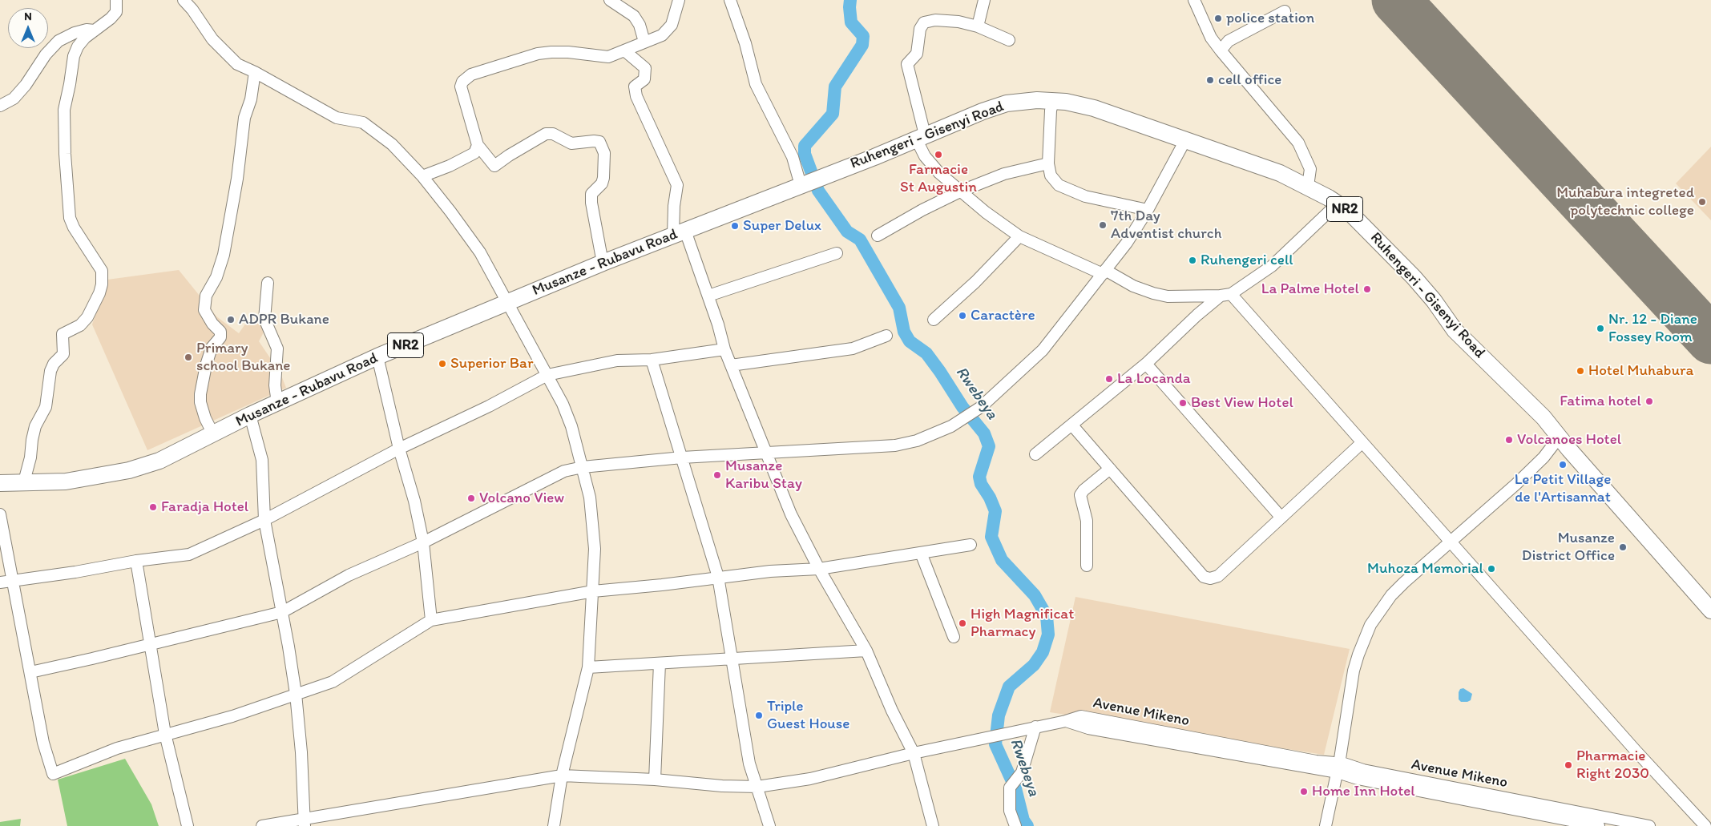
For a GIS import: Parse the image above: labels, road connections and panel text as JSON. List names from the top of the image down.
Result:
{
  "streets": {
    "highway": ["Ruhengeri - Gisenyi Road", "NR2", "Musanze - Rubavu Road"],
    "street": ["Avenue Mikeno"]
  },
  "crossings": [
    ["Ruhengeri - Gisenyi Road", "Musanze - Rubavu Road"]
  ],
  "water": ["Rwebeya"],
  "places": [
    "police station",
    "cell office",
    "Farmacie St Augustin",
    "Muhabura integreted polytechnic college",
    "7th Day Adventist church",
    "Super Delux",
    "Ruhengeri cell",
    "La Palme Hotel",
    "Caractère",
    "ADPR Bukane",
    "Nr. 12 - Diane Fossey Room",
    "Primary school Bukane",
    "Superior Bar",
    "Hotel Muhabura",
    "La Locanda",
    "Fatima hotel",
    "Best View Hotel",
    "Volcanoes Hotel",
    "Le Petit Village de l'Artisannat",
    "Musanze Karibu Stay",
    "Volcano View",
    "Faradja Hotel",
    "Musanze District Office",
    "Muhoza Memorial",
    "High Magnificat Pharmacy",
    "Triple Guest House",
    "Pharmacie Right 2030",
    "Home Inn Hotel"
  ],
  "north": "top"
}
